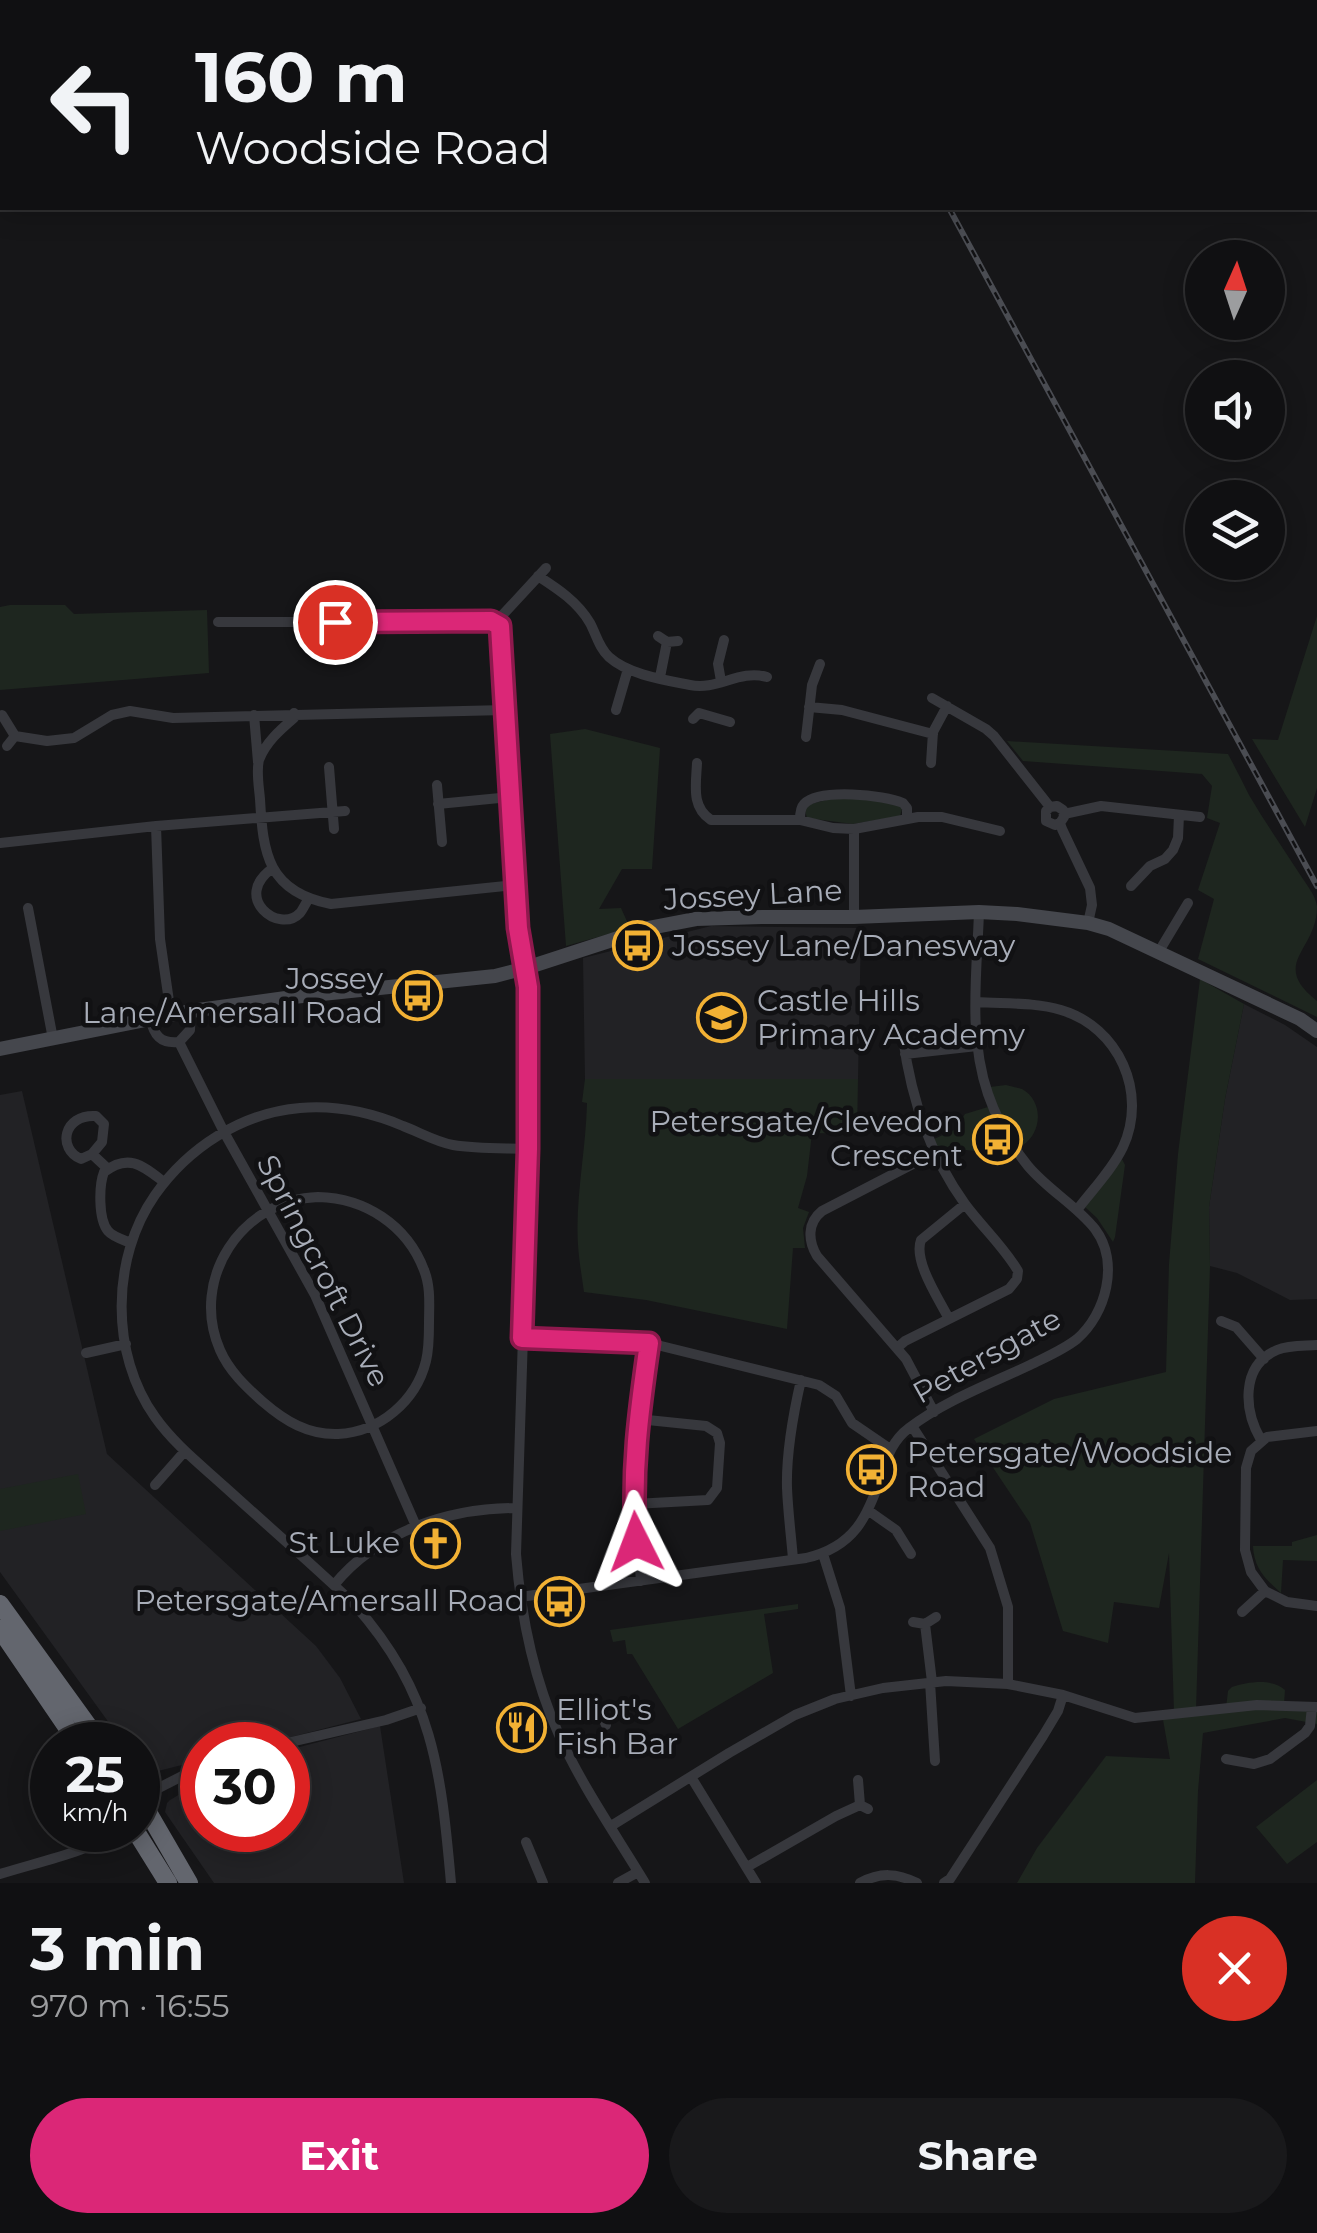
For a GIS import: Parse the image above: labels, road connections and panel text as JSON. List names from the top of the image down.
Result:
{
  "streets": {
    "street": ["Jossey Lane", "Springcroft Drive", "Petersgate"]
  },
  "crossings": [
    ["Jossey Lane", "Springcroft Drive"],
    ["Jossey Lane", "Petersgate"]
  ],
  "places": {
    "bus stop": [
      "Jossey Lane/Danesway",
      "Jossey Lane/Amersall Road",
      "Petersgate/Clevedon Crescent",
      "Petersgate/Woodside Road",
      "Petersgate/Amersall Road"
    ],
    "school or university": ["Castle Hills Primary Academy"],
    "church": ["St Luke"],
    "restaurant": ["Elliot's Fish Bar"]
  },
  "north": "top",
  "page": {
    "turn": ["160 m", "Woodside Road"],
    "speed": "25 km/h",
    "limit": "30",
    "heading": ["3 min", "970 m · 16:55"],
    "buttons": ["Exit", "Share"]
  }
}
